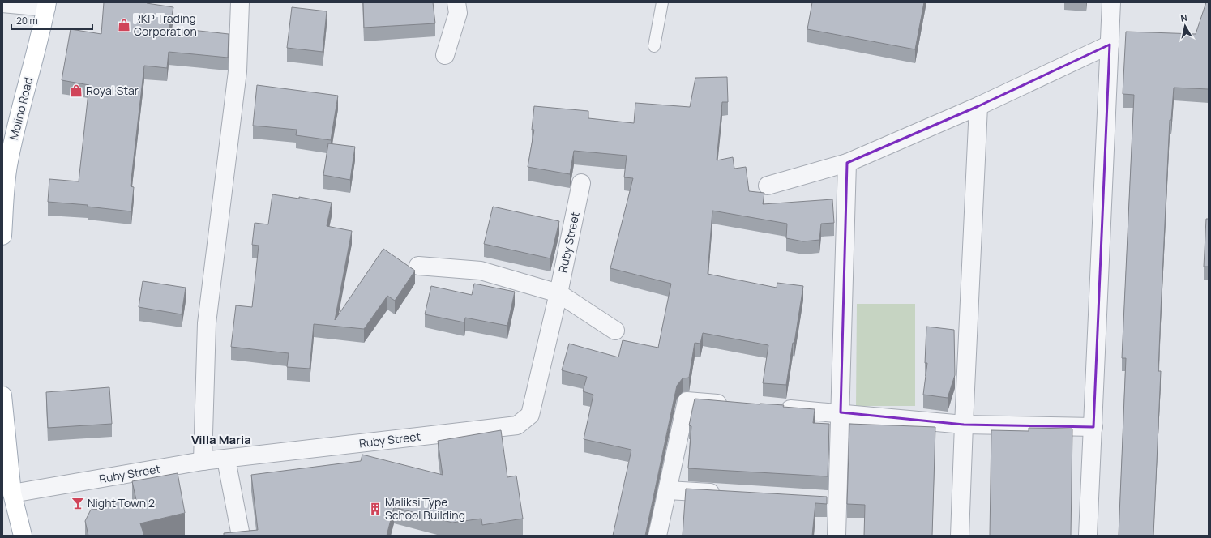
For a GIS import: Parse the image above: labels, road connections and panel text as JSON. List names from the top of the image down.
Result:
{
  "streets": {
    "main road": ["Molino Road"],
    "street": ["Ruby Street"]
  },
  "districts": ["Villa Maria"],
  "places": {
    "shop": ["RKP Trading Corporation", "Royal Star"],
    "bar": ["Night Town 2"],
    "building": ["Maliksi Type School Building"]
  },
  "scale_bar": "20 m",
  "north": "top"
}
